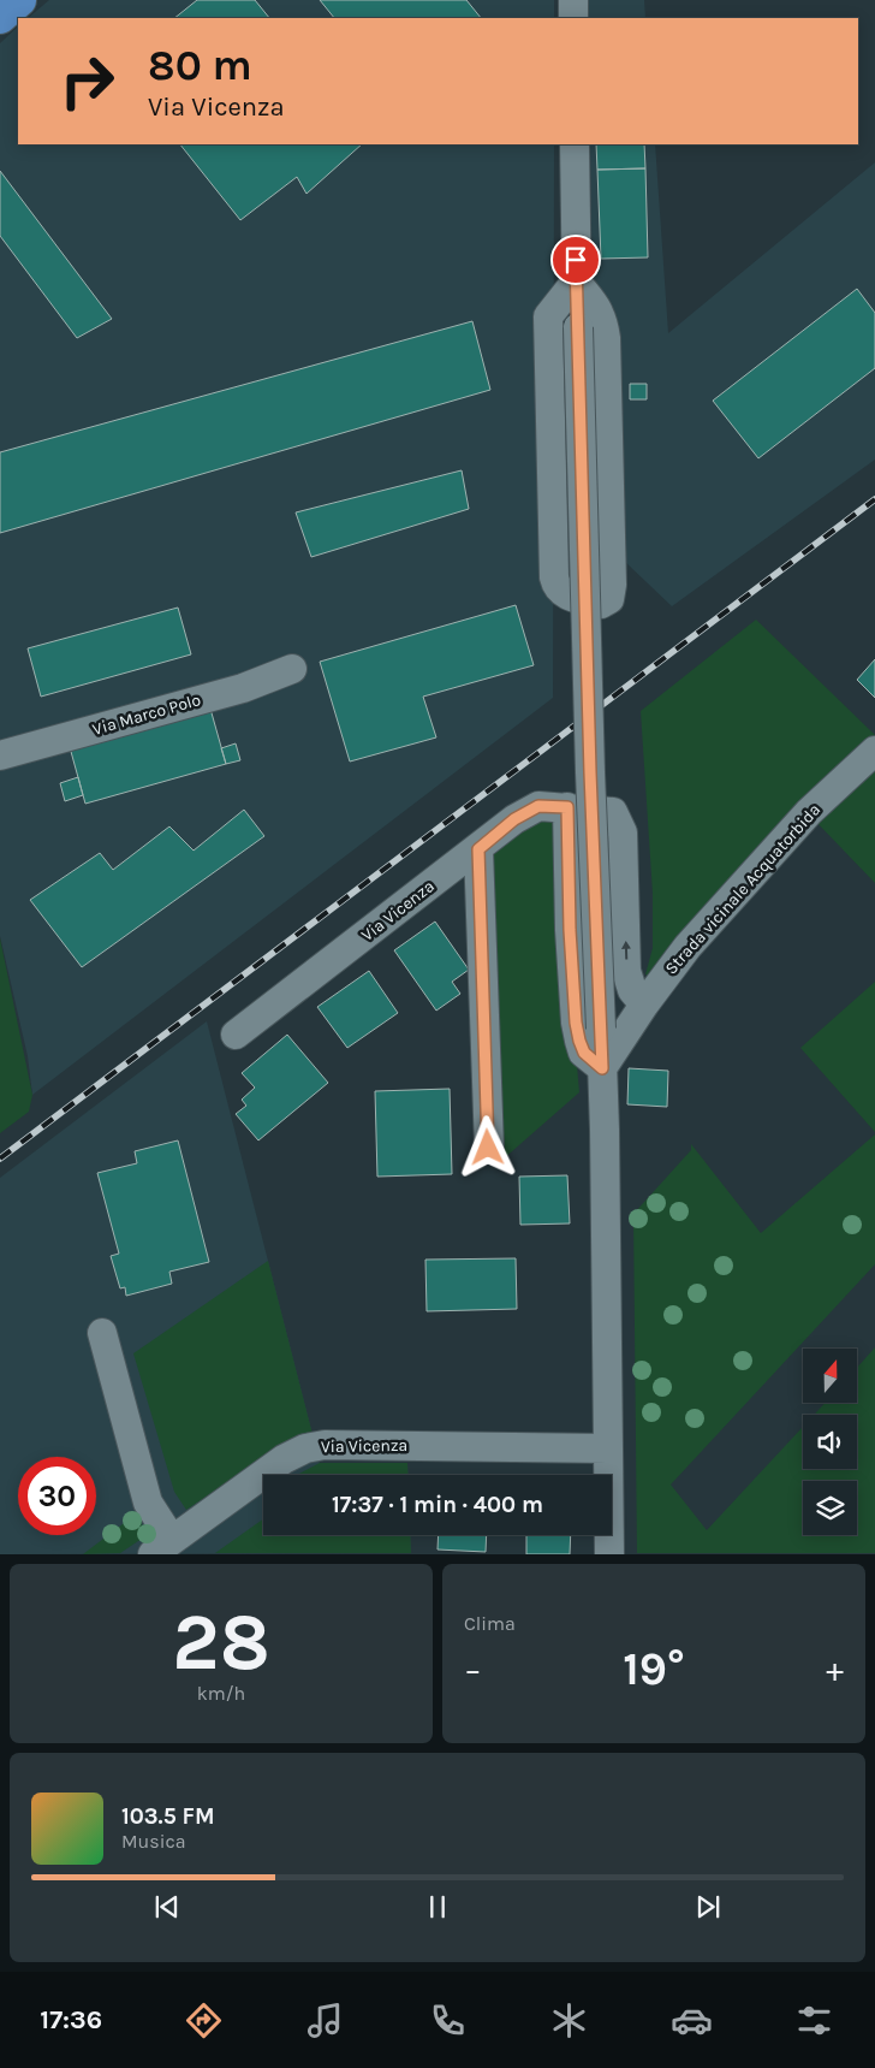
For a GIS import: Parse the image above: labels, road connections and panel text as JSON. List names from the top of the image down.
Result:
{
  "streets": {
    "street": ["Via Marco Polo", "Strada vicinale Acquatorbida", "Via Vicenza"]
  },
  "crossings": [
    ["Strada vicinale Acquatorbida", "Via Vicenza"]
  ],
  "north": "top",
  "page": {
    "turn": ["80 m", "Via Vicenza"],
    "limit": "30",
    "trip": "17:37 · 1 min · 400 m",
    "tile": [
      ["28", "km/h"],
      "Clima"
    ],
    "heat": ["−", "19°", "+"],
    "song": ["103.5 FM", "Musica"],
    "tabs": "17:36"
  }
}
